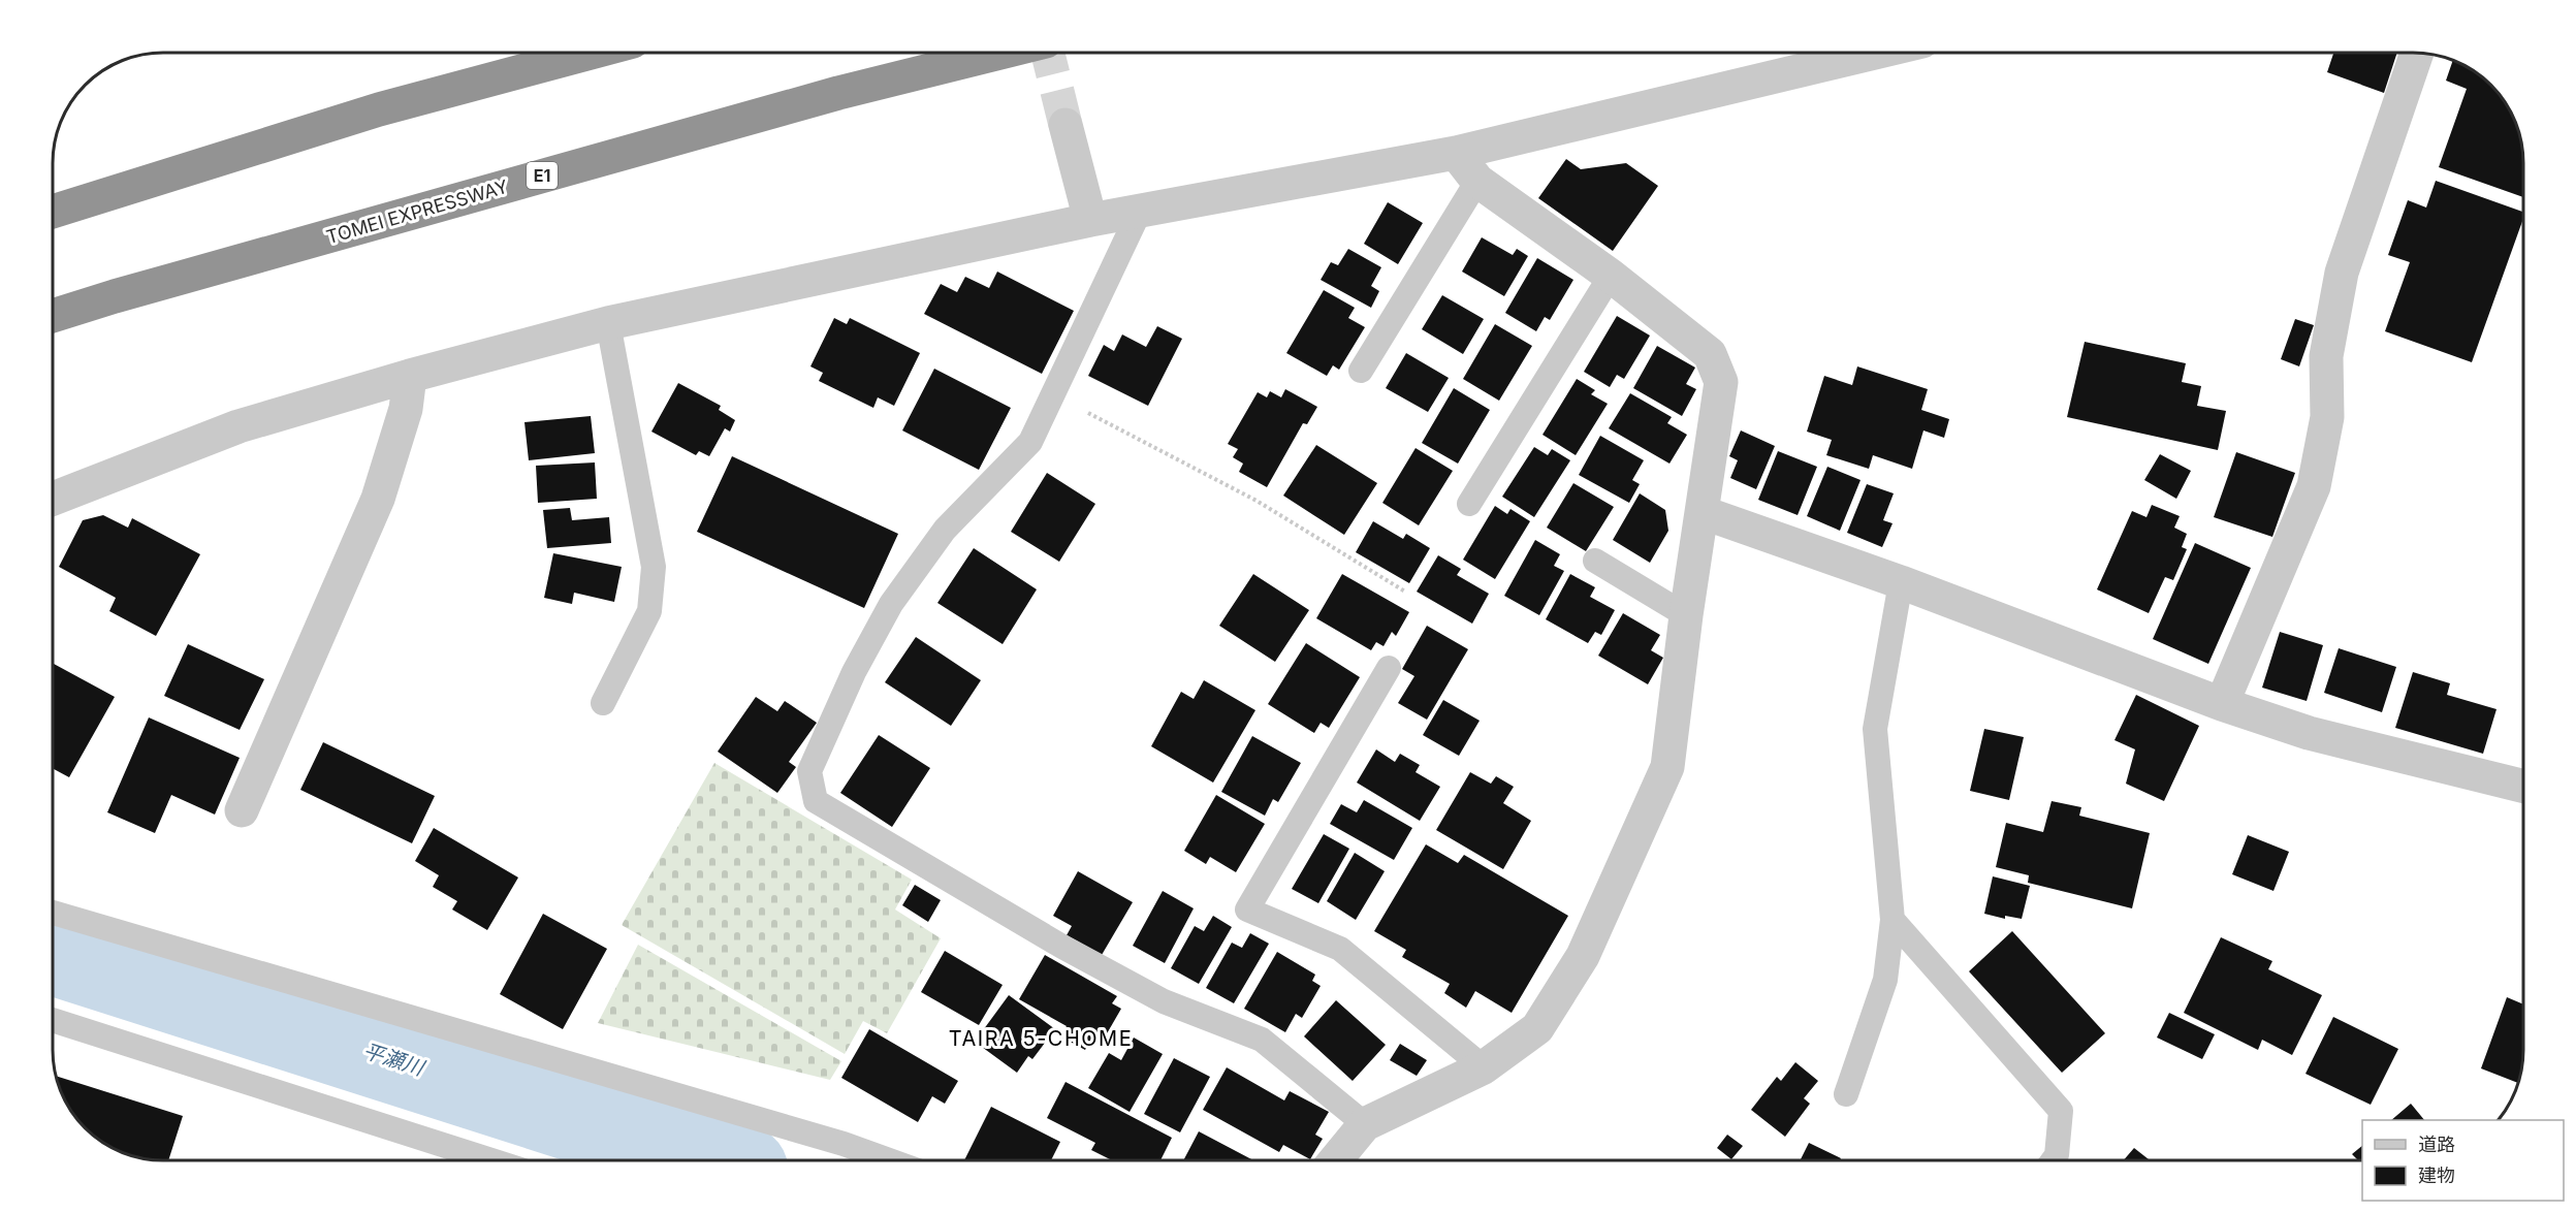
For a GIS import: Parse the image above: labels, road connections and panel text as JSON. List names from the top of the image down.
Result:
{
  "streets": {
    "highway": ["E1", "TOMEI EXPRESSWAY"]
  },
  "districts": ["TAIRA 5-CHOME"],
  "water": ["平瀬川"],
  "legend": ["道路", "建物"]
}
